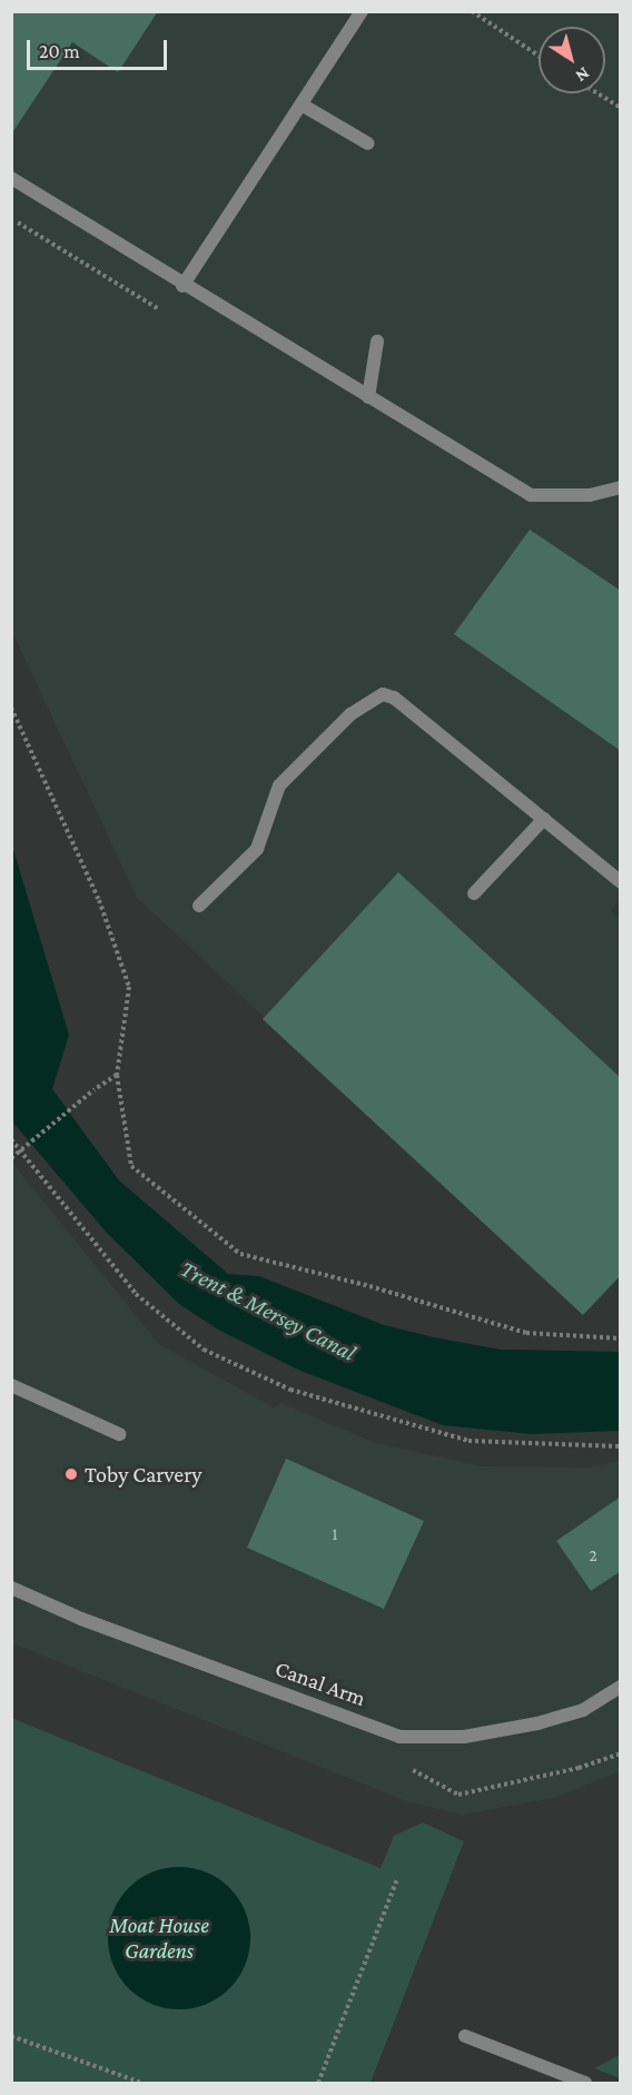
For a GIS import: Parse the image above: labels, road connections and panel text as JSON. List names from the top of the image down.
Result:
{
  "streets": {
    "lane": ["Canal Arm"]
  },
  "water": ["Trent & Mersey Canal"],
  "parks": ["Moat House Gardens"],
  "places": ["Toby Carvery"],
  "house_numbers": ["1", "2"],
  "scale_bar": "20 m",
  "north": "bottom right"
}
